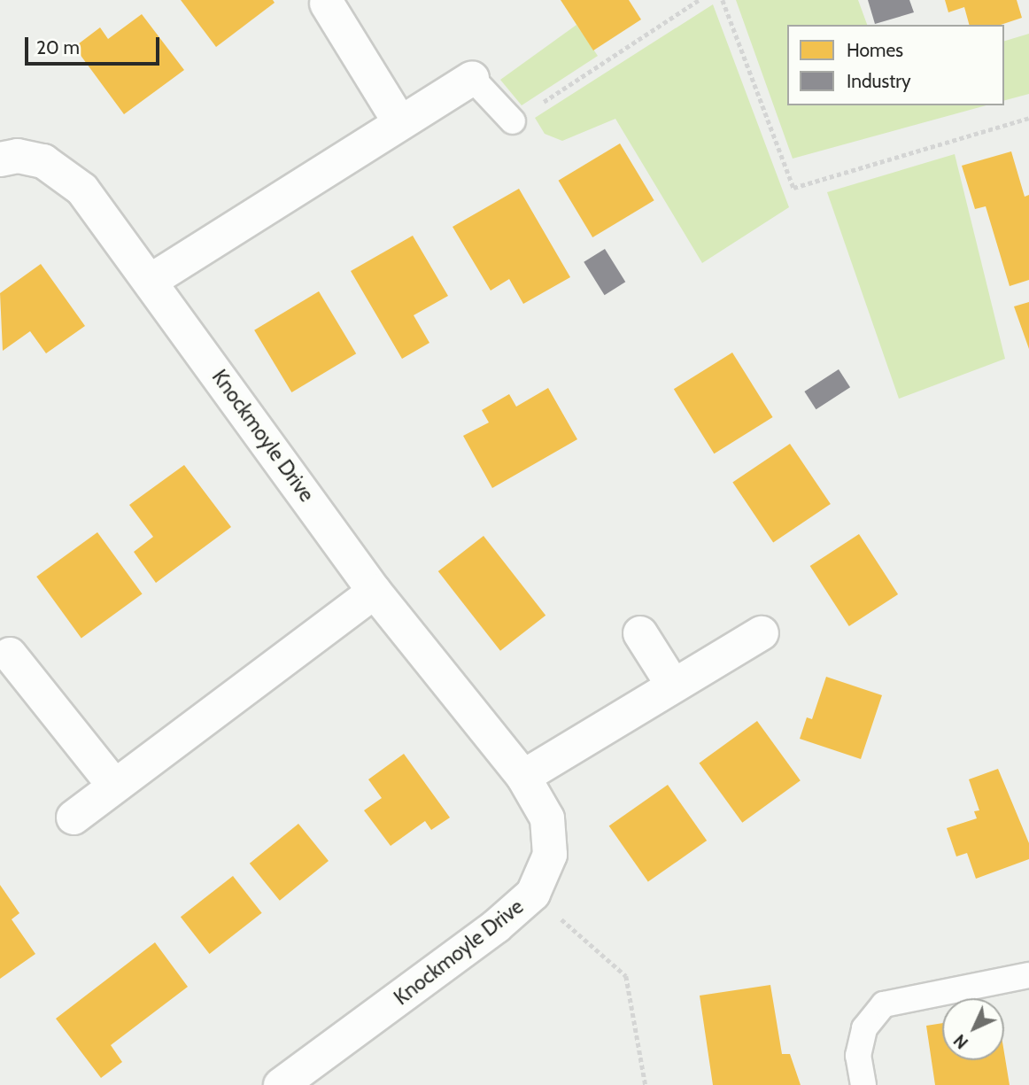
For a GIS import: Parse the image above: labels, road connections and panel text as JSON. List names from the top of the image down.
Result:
{
  "streets": {
    "street": ["Knockmoyle Drive"]
  },
  "legend": ["Homes", "Industry"],
  "scale_bar": "20 m",
  "north": "bottom left"
}
